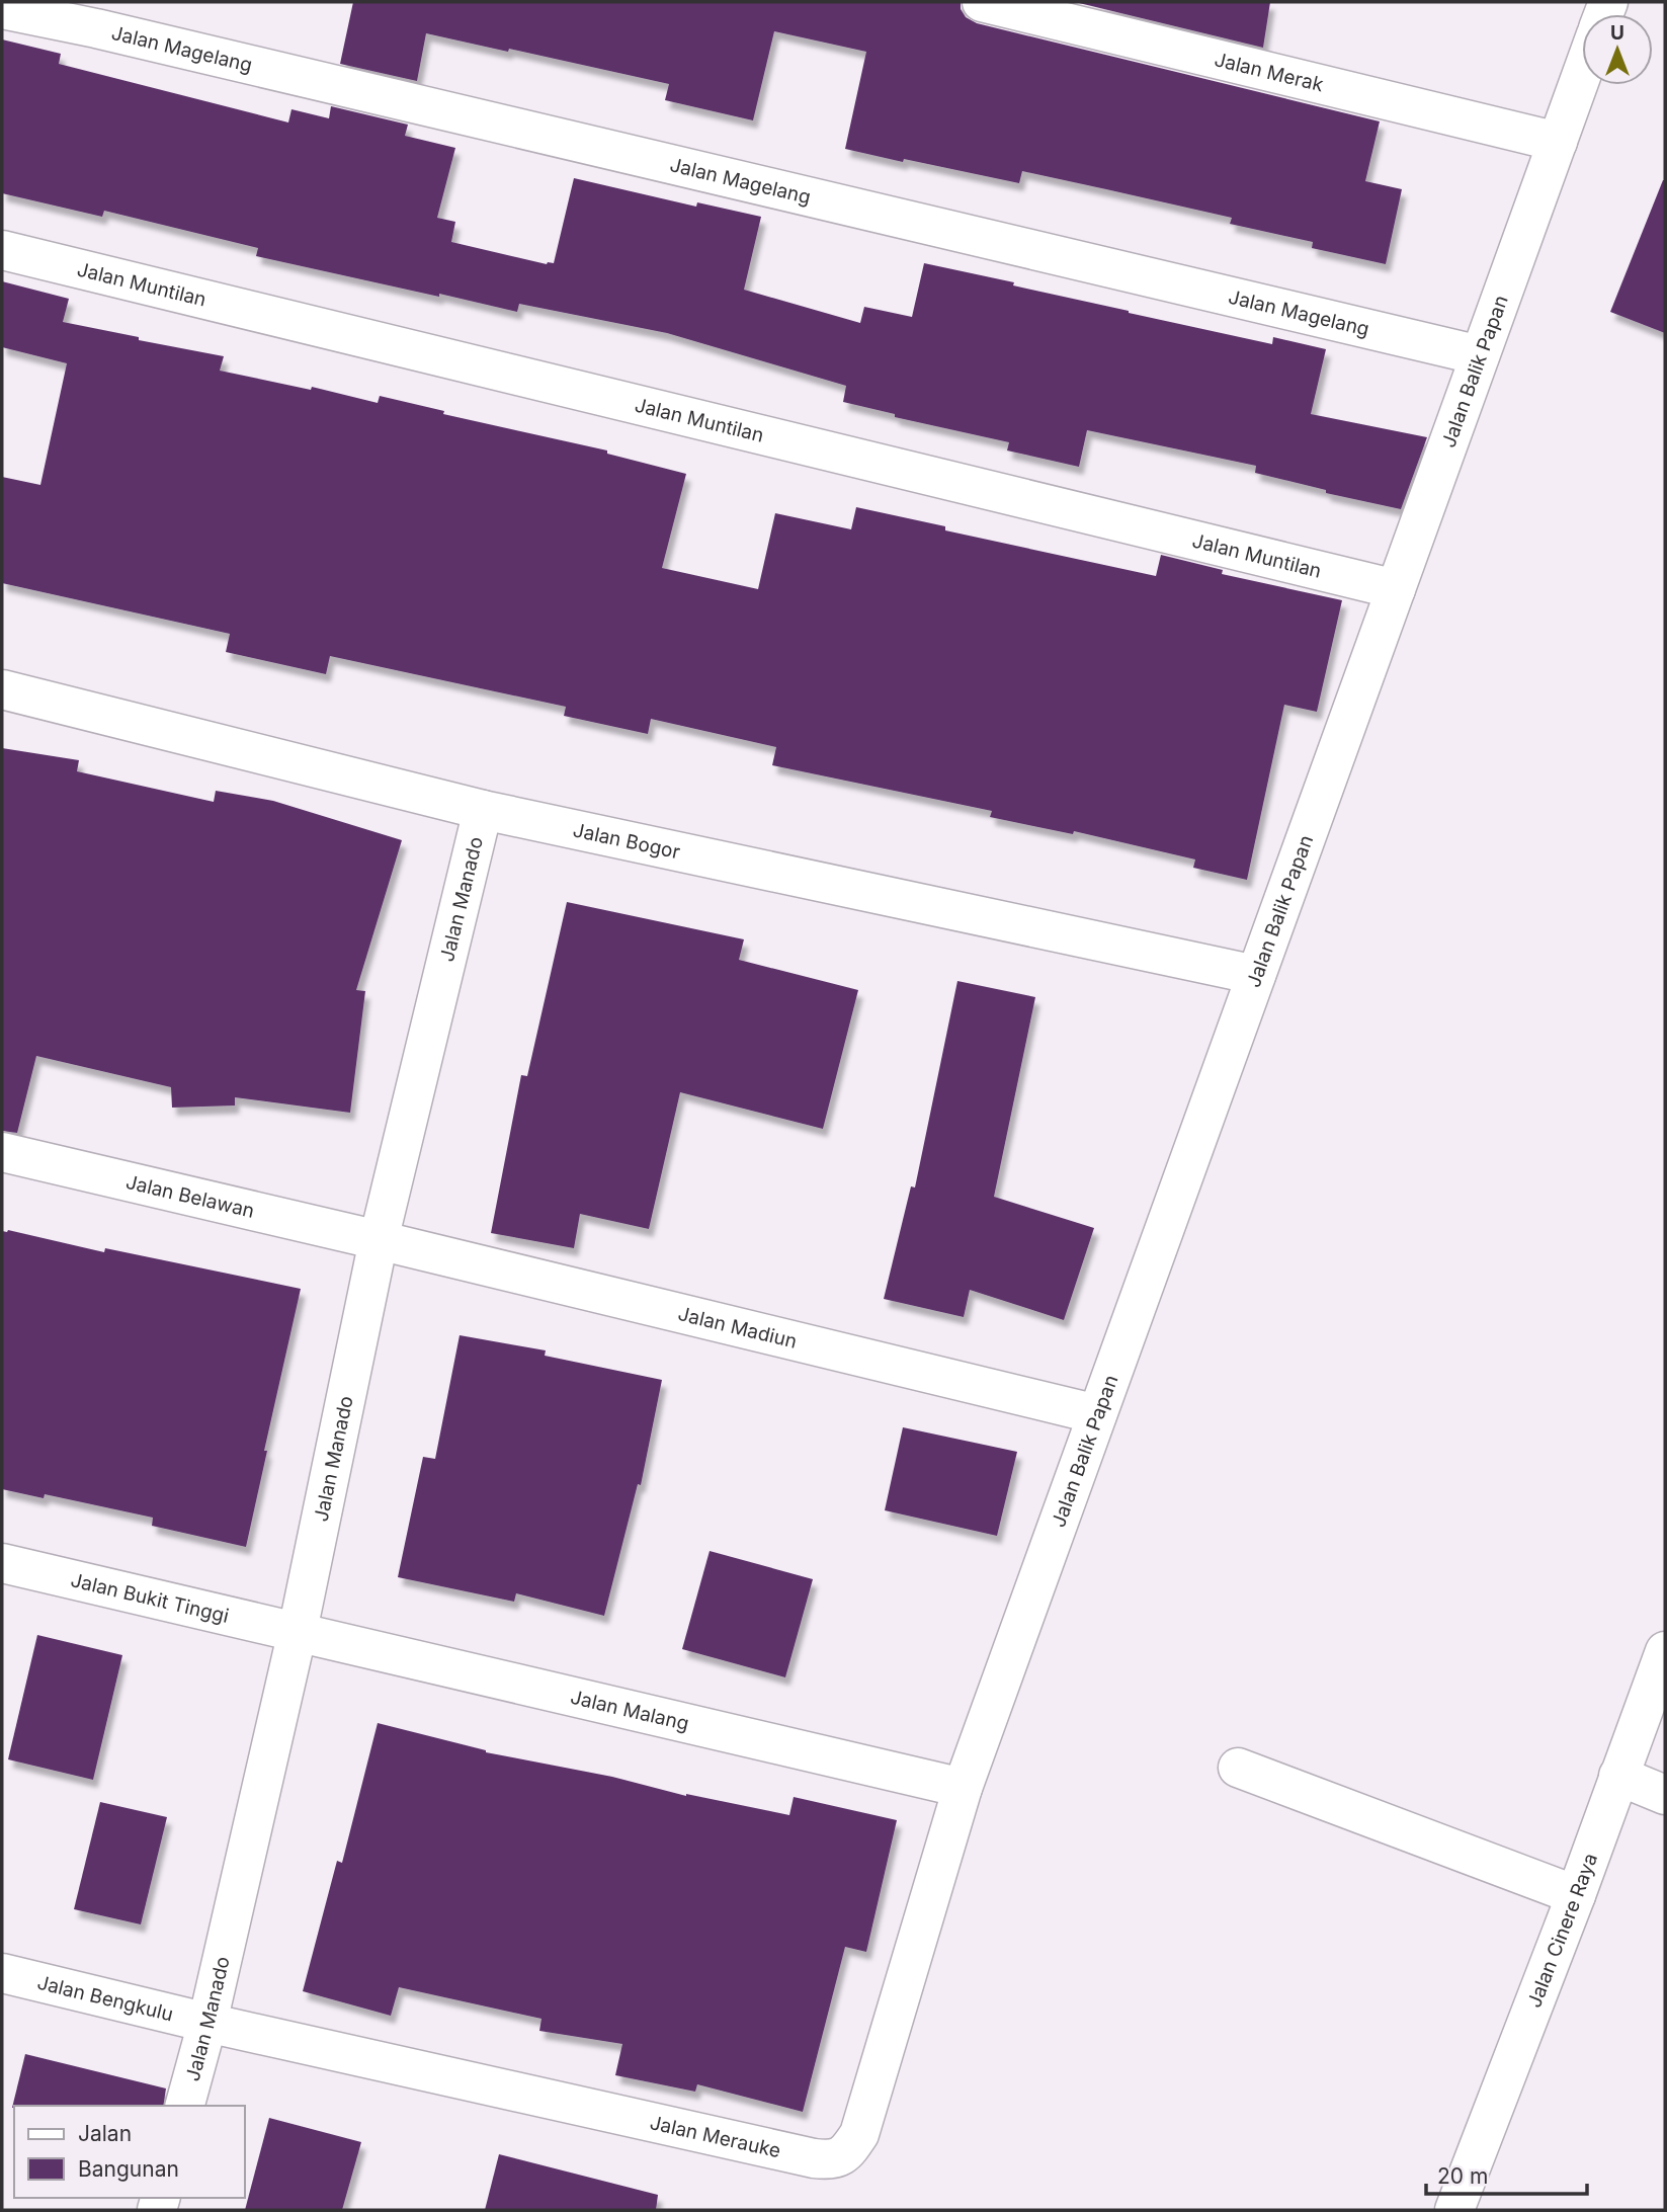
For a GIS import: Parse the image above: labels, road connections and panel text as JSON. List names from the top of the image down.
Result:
{
  "streets": {
    "street": [
      "Jalan Magelang",
      "Jalan Merak",
      "Jalan Muntilan",
      "Jalan Balik Papan",
      "Jalan Bogor",
      "Jalan Manado",
      "Jalan Belawan",
      "Jalan Madiun",
      "Jalan Bukit Tinggi",
      "Jalan Malang",
      "Jalan Cinere Raya",
      "Jalan Bengkulu",
      "Jalan Merauke"
    ]
  },
  "crossings": [
    ["Jalan Magelang", "Jalan Balik Papan"],
    ["Jalan Merak", "Jalan Balik Papan"],
    ["Jalan Muntilan", "Jalan Balik Papan"],
    ["Jalan Balik Papan", "Jalan Bogor"],
    ["Jalan Balik Papan", "Jalan Madiun"],
    ["Jalan Balik Papan", "Jalan Malang"],
    ["Jalan Balik Papan", "Jalan Merauke"],
    ["Jalan Bogor", "Jalan Manado"],
    ["Jalan Manado", "Jalan Belawan"],
    ["Jalan Manado", "Jalan Madiun"],
    ["Jalan Manado", "Jalan Bukit Tinggi"],
    ["Jalan Manado", "Jalan Malang"],
    ["Jalan Manado", "Jalan Bengkulu"],
    ["Jalan Manado", "Jalan Merauke"],
    ["Jalan Belawan", "Jalan Madiun"],
    ["Jalan Bukit Tinggi", "Jalan Malang"],
    ["Jalan Malang", "Jalan Merauke"],
    ["Jalan Bengkulu", "Jalan Merauke"]
  ],
  "legend": ["Jalan", "Bangunan"],
  "scale_bar": "20 m",
  "north": "top"
}
